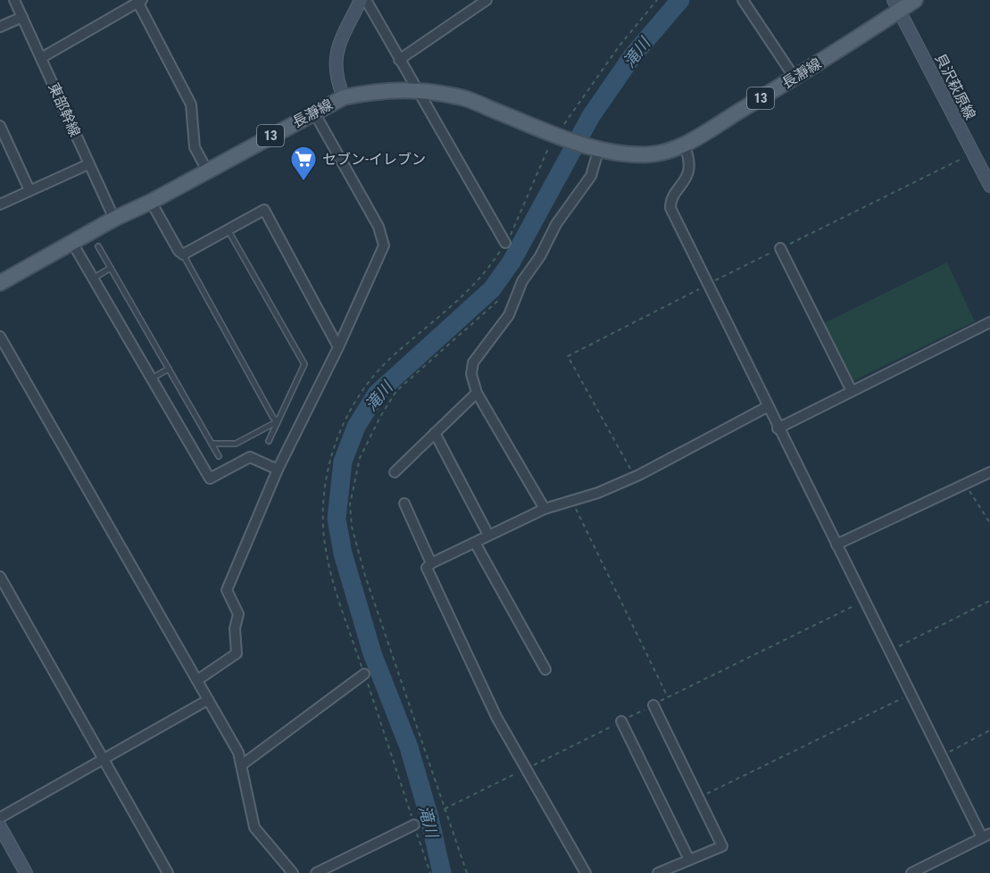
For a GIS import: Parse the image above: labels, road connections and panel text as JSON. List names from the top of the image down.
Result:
{
  "streets": {
    "main road": ["長瀞線", "13"],
    "street": ["貝沢萩原線", "東部幹線"]
  },
  "crossings": [
    ["長瀞線", "貝沢萩原線"],
    ["長瀞線", "東部幹線"]
  ],
  "water": ["滝川"],
  "places": {
    "supermarket": ["セブン-イレブン"]
  }
}
